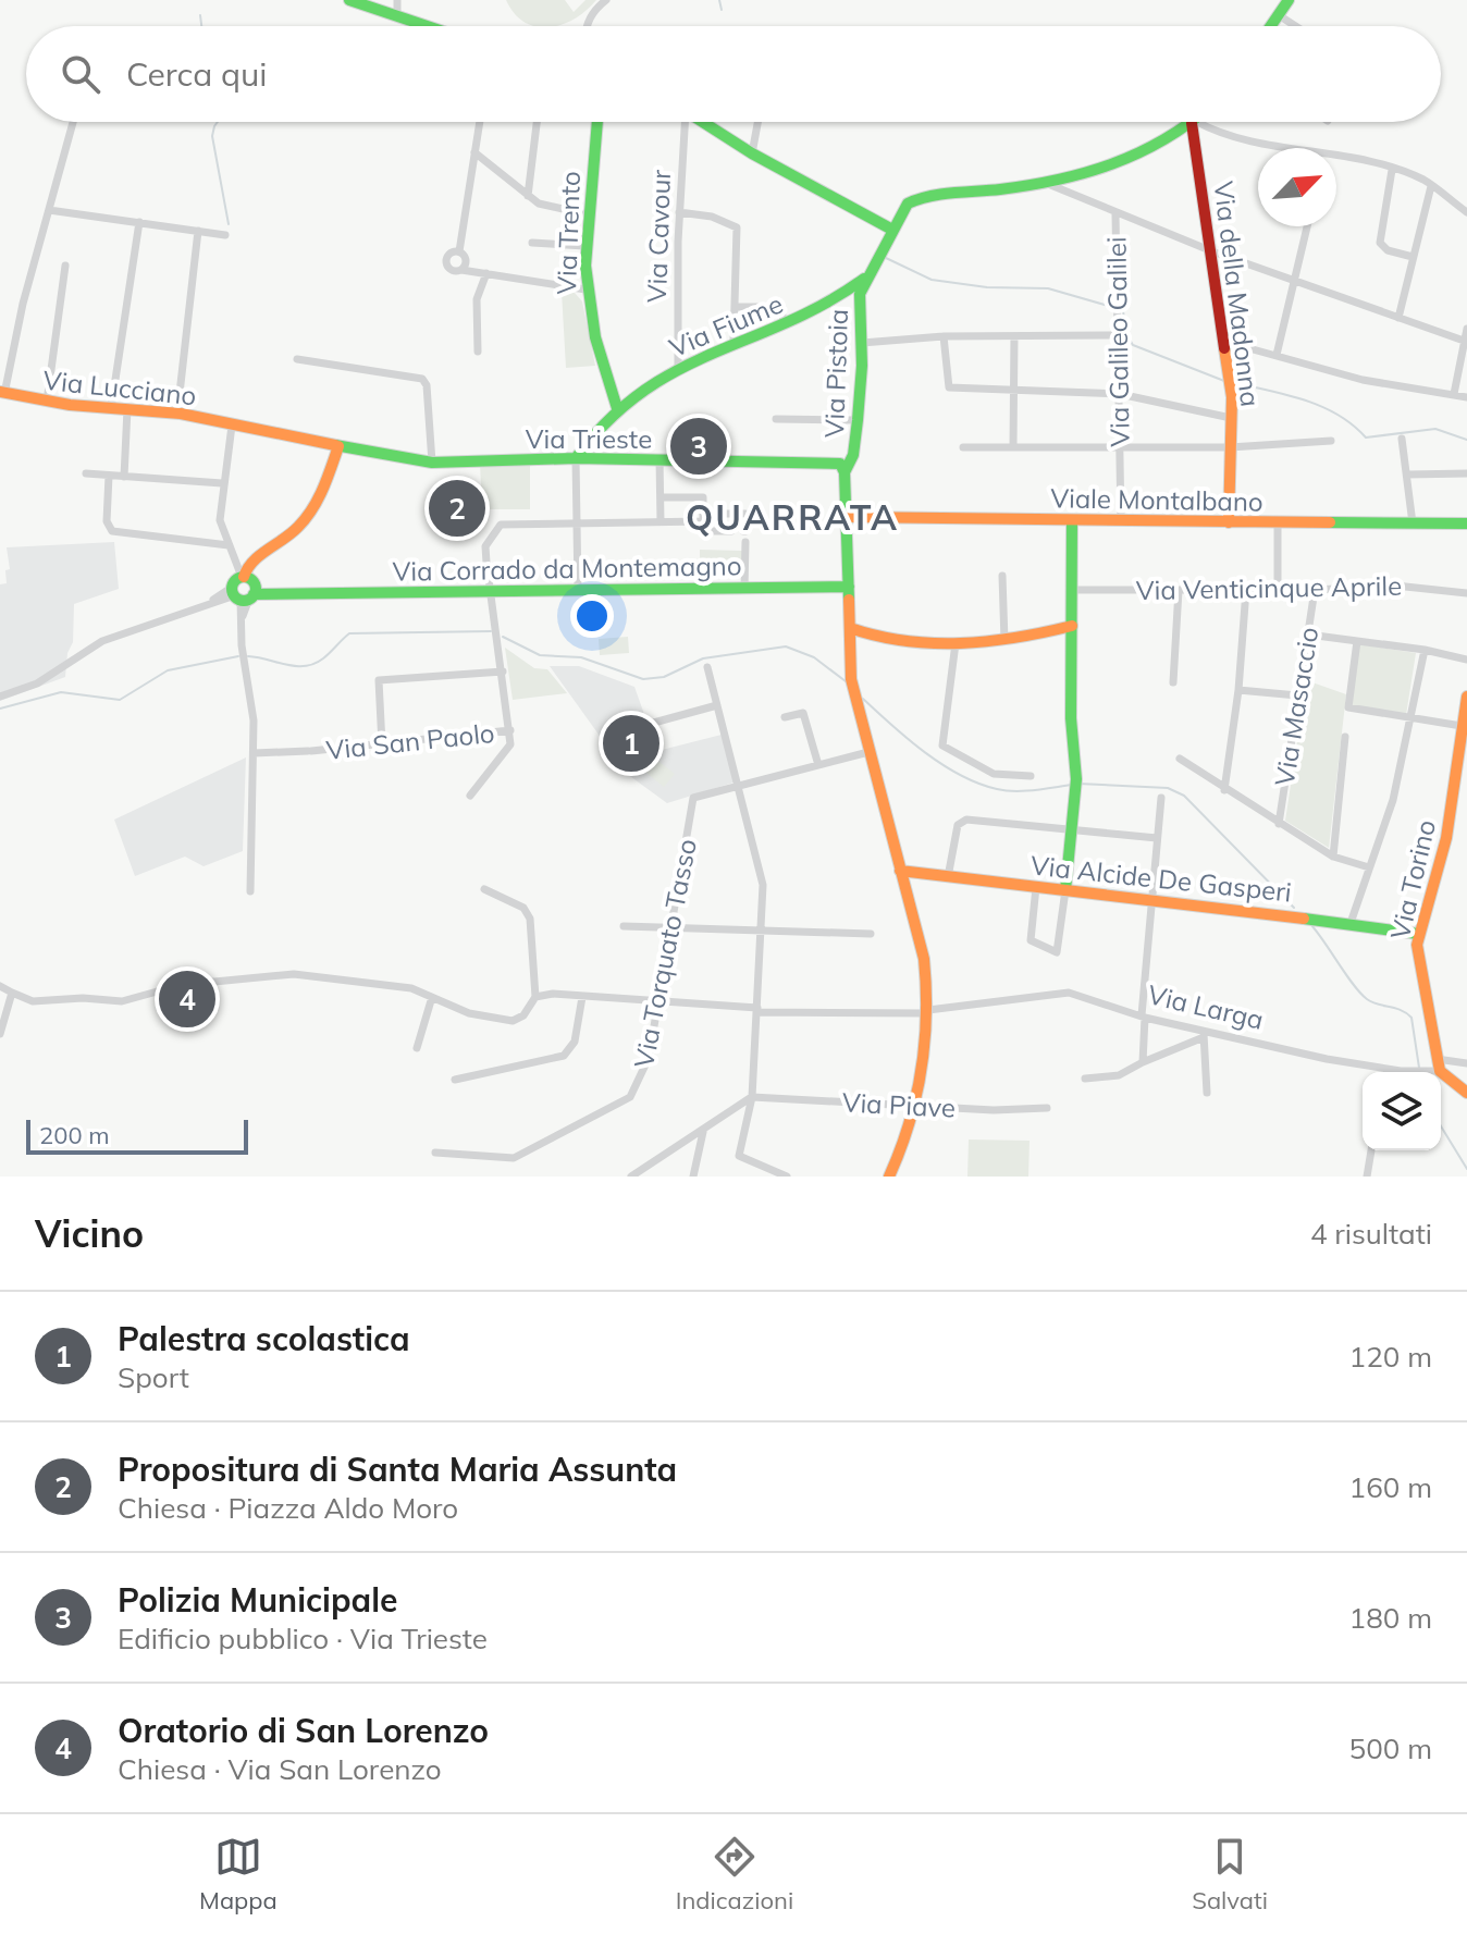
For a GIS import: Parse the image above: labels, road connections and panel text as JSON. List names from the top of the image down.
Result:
{
  "streets": {
    "street": [
      "Via Trento",
      "Via Cavour",
      "Via della Madonna",
      "Via Fiume",
      "Via Galileo Galilei",
      "Via Pistoia",
      "Via Lucciano",
      "Via Trieste",
      "Viale Montalbano",
      "Via Corrado da Montemagno",
      "Via Venticinque Aprile",
      "Via Masaccio",
      "Via San Paolo",
      "Via Alcide De Gasperi",
      "Via Torino",
      "Via Torquato Tasso",
      "Via Larga",
      "Via Piave"
    ]
  },
  "crossings": [
    ["Via Trento", "Via Fiume"],
    ["Via Cavour", "Via Fiume"],
    ["Via della Madonna", "Via Pistoia"],
    ["Via della Madonna", "Viale Montalbano"],
    ["Via Fiume", "Via Pistoia"],
    ["Via Fiume", "Via Trieste"],
    ["Via Galileo Galilei", "Viale Montalbano"],
    ["Via Pistoia", "Via Trieste"],
    ["Via Lucciano", "Via Trieste"],
    ["Via Venticinque Aprile", "Via Masaccio"],
    ["Via Alcide De Gasperi", "Via Torino"],
    ["Via Torino", "Via Larga"],
    ["Via Torquato Tasso", "Via Larga"]
  ],
  "districts": ["QUARRATA"],
  "scale_bar": "200 m",
  "north": "top right",
  "page": {
    "search": "Cerca qui",
    "pins": [
      "3",
      "2",
      "1",
      "4"
    ],
    "scale": "200 m",
    "heading": ["Vicino", "4 risultati"],
    "list": [
      {
        "mark": "1",
        "name": "Palestra scolastica",
        "note": "Sport",
        "value": "120 m"
      },
      {
        "mark": "2",
        "name": "Propositura di Santa Maria Assunta",
        "note": "Chiesa · Piazza Aldo Moro",
        "value": "160 m"
      },
      {
        "mark": "3",
        "name": "Polizia Municipale",
        "note": "Edificio pubblico · Via Trieste",
        "value": "180 m"
      },
      {
        "mark": "4",
        "name": "Oratorio di San Lorenzo",
        "note": "Chiesa · Via San Lorenzo",
        "value": "500 m"
      }
    ],
    "nav": ["Mappa", "Indicazioni", "Salvati"]
  }
}
